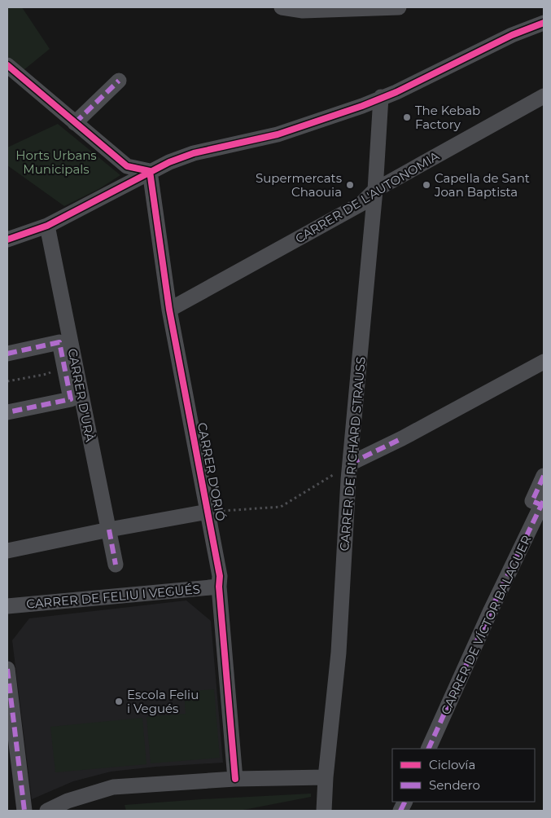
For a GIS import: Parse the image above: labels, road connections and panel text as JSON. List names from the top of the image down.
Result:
{
  "streets": {
    "street": [
      "CARRER DE L'AUTONOMIA",
      "CARRER D'URÀ",
      "CARRER DE RICHARD STRAUSS",
      "CARRER D'ORIÓ",
      "CARRER DE FELIU I VEGUÉS",
      "CARRER DE VÍCTOR BALAGUER"
    ]
  },
  "crossings": [
    ["CARRER DE L'AUTONOMIA", "CARRER DE RICHARD STRAUSS"],
    ["CARRER DE L'AUTONOMIA", "CARRER D'ORIÓ"],
    ["CARRER D'ORIÓ", "CARRER DE FELIU I VEGUÉS"]
  ],
  "parks": ["Horts Urbans Municipals"],
  "places": [
    "The Kebab Factory",
    "Supermercats Chaouia",
    "Capella de Sant Joan Baptista",
    "Escola Feliu i Vegués"
  ],
  "legend": ["Ciclovía", "Sendero"]
}
